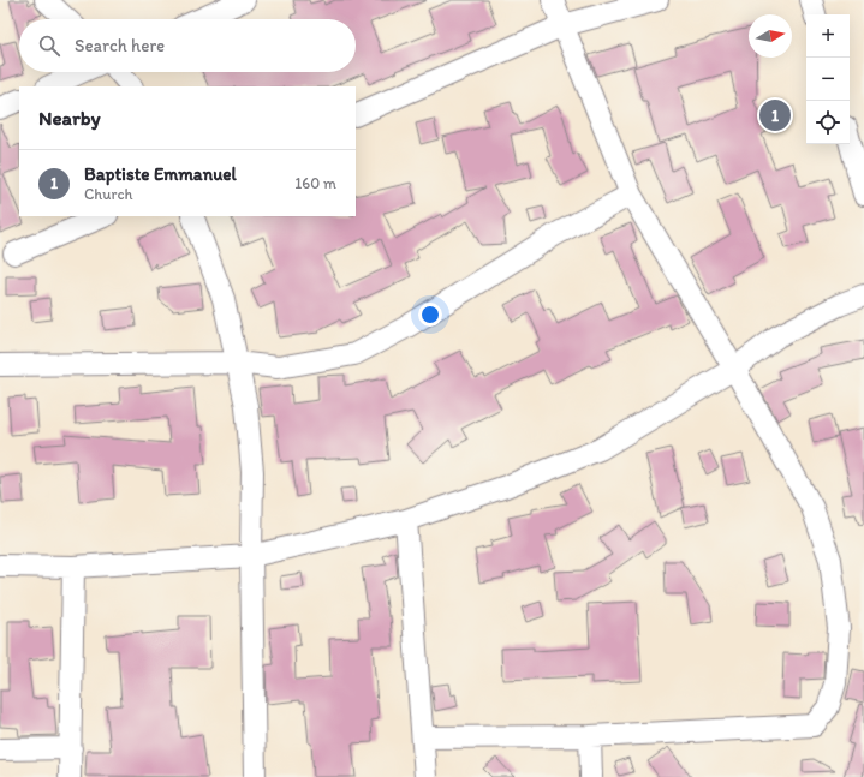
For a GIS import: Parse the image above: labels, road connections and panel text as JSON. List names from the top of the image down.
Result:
{
  "north": "right",
  "page": {
    "map_buttons": ["+", "−"],
    "search": "Search here",
    "heading": "Nearby",
    "pins": "1",
    "list": [
      {
        "mark": "1",
        "name": "Baptiste Emmanuel",
        "note": "Church",
        "value": "160 m"
      }
    ]
  }
}
